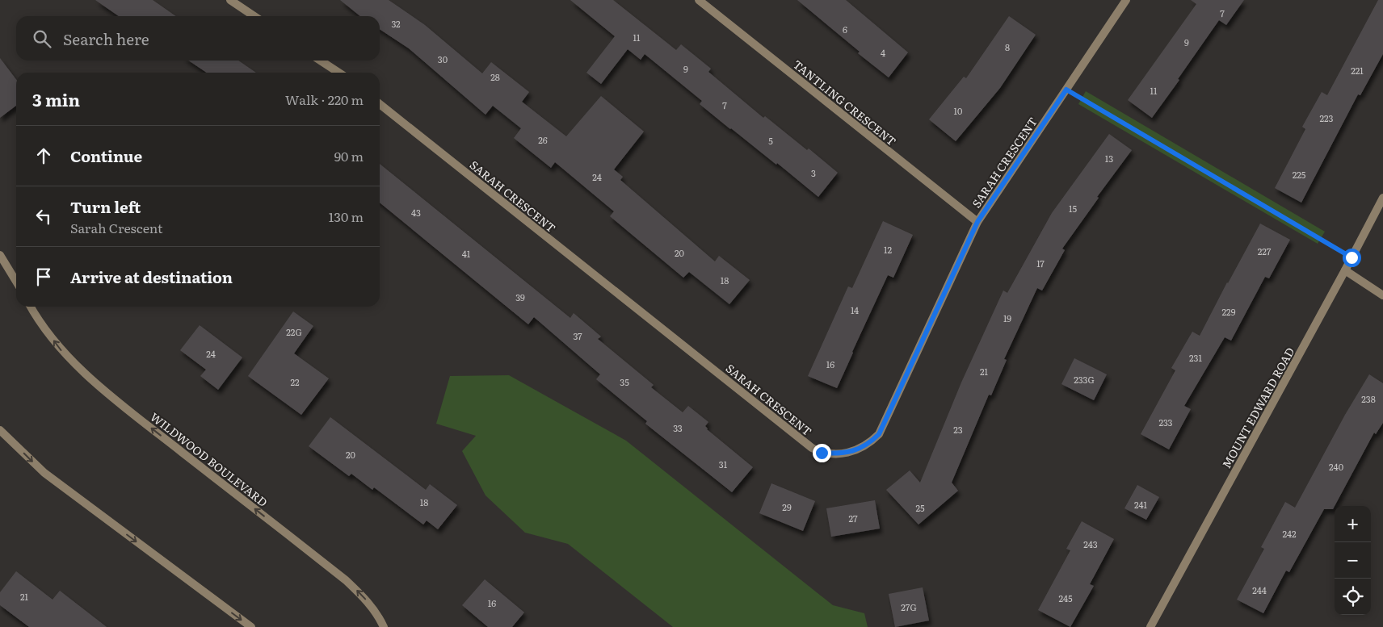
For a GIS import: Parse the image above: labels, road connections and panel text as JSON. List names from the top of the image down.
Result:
{
  "streets": {
    "street": [
      "TANTLING CRESCENT",
      "SARAH CRESCENT",
      "MOUNT EDWARD ROAD",
      "WILDWOOD BOULEVARD"
    ]
  },
  "crossings": [
    ["TANTLING CRESCENT", "SARAH CRESCENT"]
  ],
  "one_way": ["WILDWOOD BOULEVARD"],
  "house_numbers": [
    "7",
    "32",
    "6",
    "11",
    "9",
    "8",
    "4",
    "30",
    "9",
    "221",
    "28",
    "11",
    "7",
    "10",
    "223",
    "26",
    "5",
    "13",
    "3",
    "225",
    "24",
    "15",
    "43",
    "12",
    "227",
    "20",
    "41",
    "17",
    "18",
    "39",
    "14",
    "229",
    "19",
    "22G",
    "37",
    "24",
    "231",
    "16",
    "21",
    "233G",
    "22",
    "35",
    "238",
    "233",
    "33",
    "23",
    "20",
    "31",
    "240",
    "18",
    "241",
    "29",
    "25",
    "27",
    "242",
    "243",
    "244",
    "21",
    "245",
    "16",
    "27G"
  ],
  "page": {
    "search": "Search here",
    "heading": ["3 min", "Walk · 220 m"],
    "list": [
      ["Continue", "90 m"],
      ["Turn left", "Sarah Crescent", "130 m"],
      "Arrive at destination"
    ],
    "map_buttons": ["+", "−"]
  }
}
